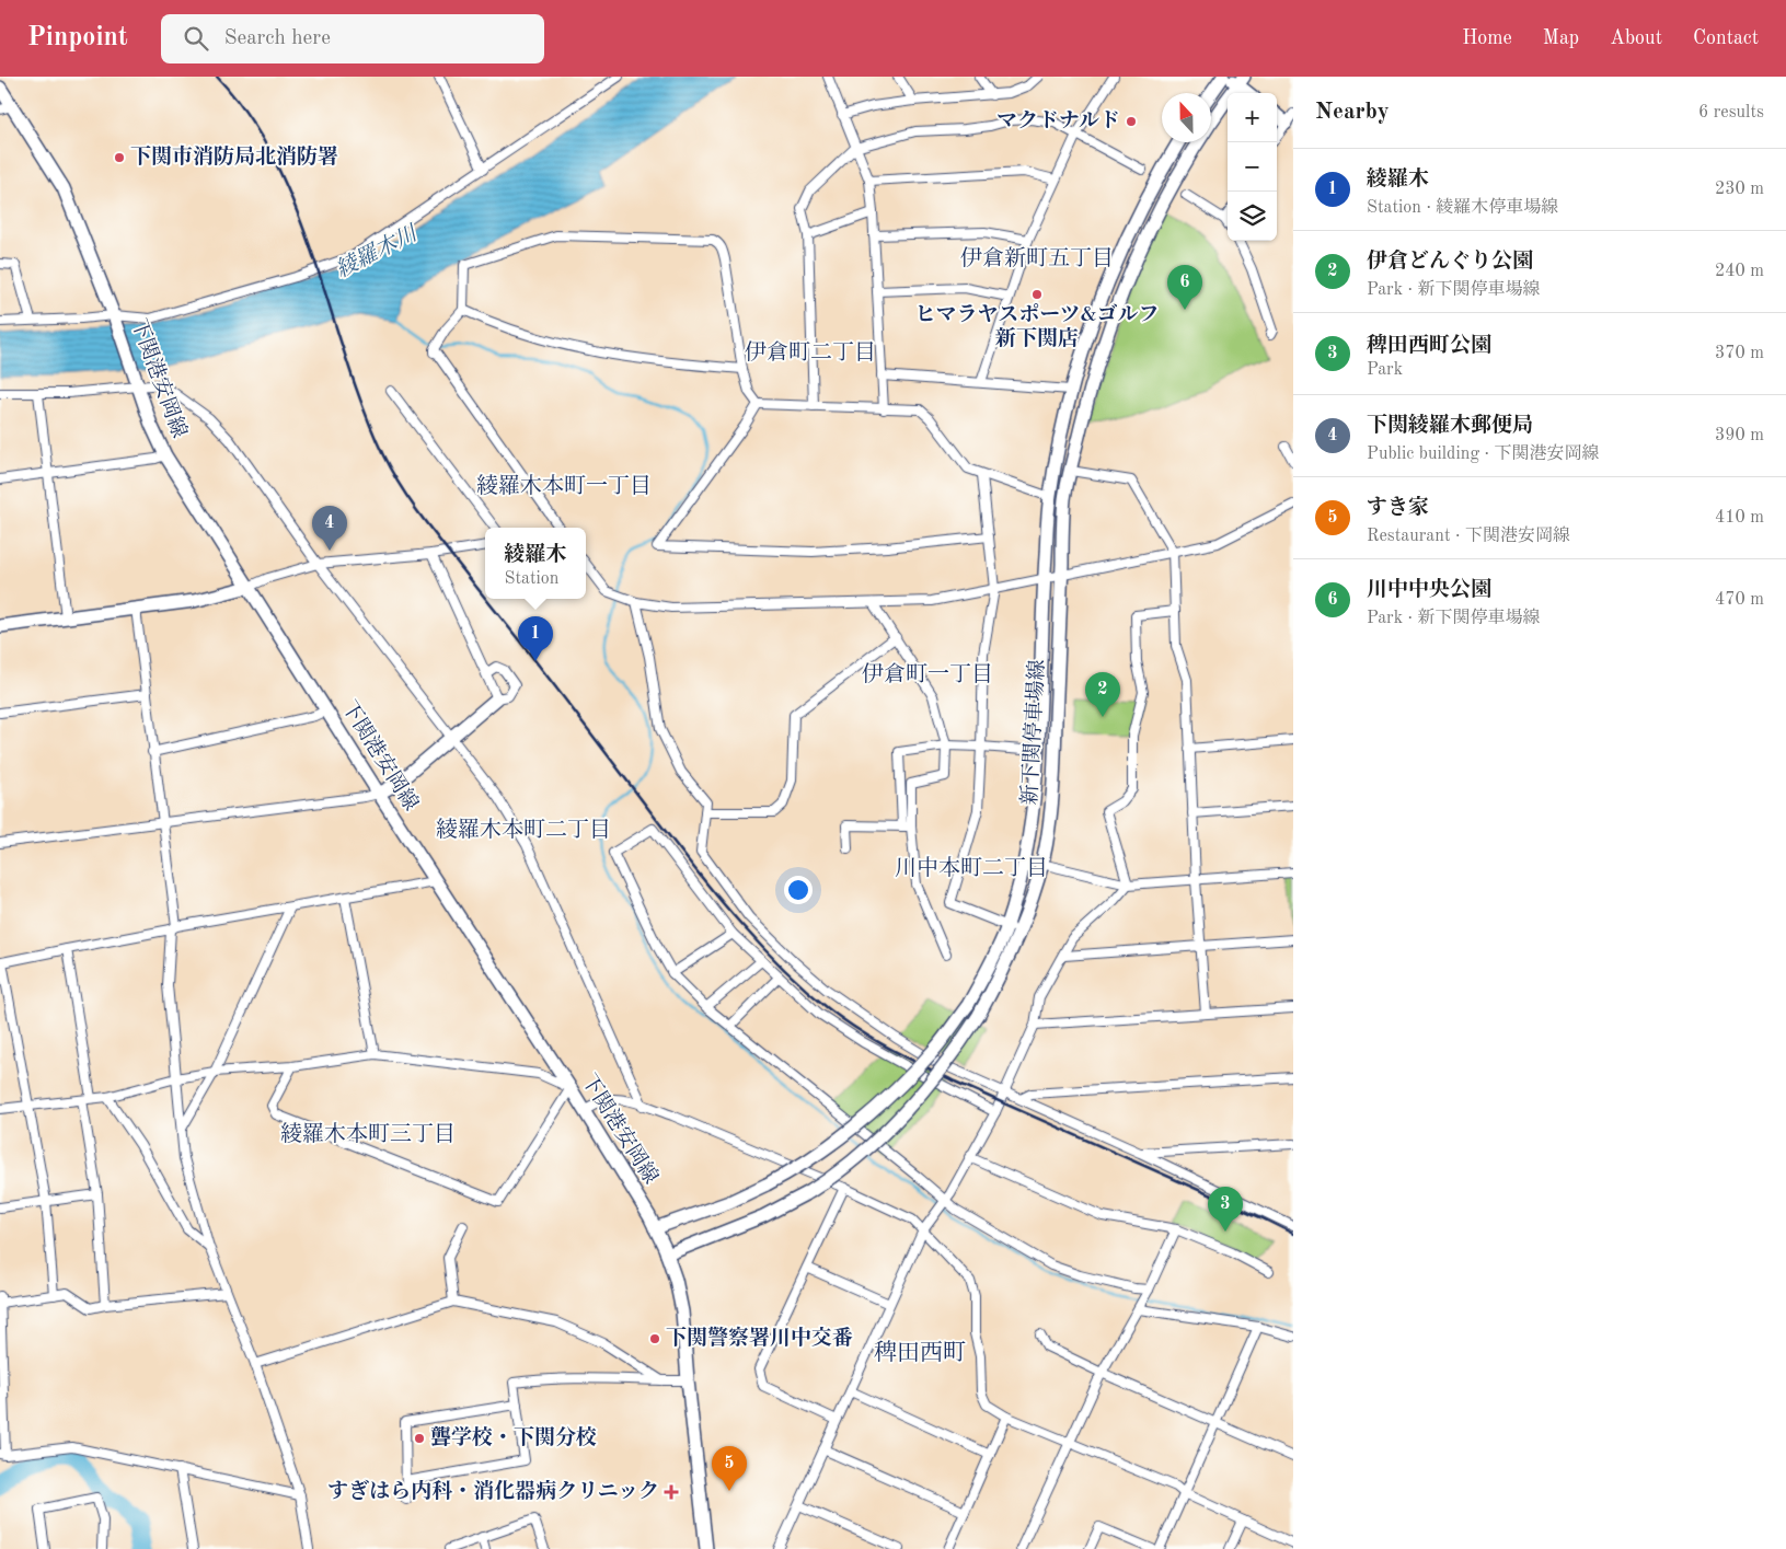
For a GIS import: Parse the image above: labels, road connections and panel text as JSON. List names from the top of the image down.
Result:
{
  "streets": {
    "main road": ["下関港安岡線", "新下関停車場線"]
  },
  "crossings": [
    ["下関港安岡線", "新下関停車場線"]
  ],
  "districts": [
    "伊倉新町五丁目",
    "伊倉町二丁目",
    "綾羅木本町一丁目",
    "伊倉町一丁目",
    "綾羅木本町二丁目",
    "川中本町二丁目",
    "綾羅木本町三丁目",
    "稗田西町"
  ],
  "water": ["綾羅木川"],
  "places": {
    "other": [
      "マクドナルド",
      "下関市消防局北消防署",
      "ヒマラヤスポーツ&ゴルフ 新下関店",
      "下関警察署川中交番",
      "聾学校・下関分校"
    ],
    "health": ["すぎはら内科・消化器病クリニック"]
  },
  "north": "top",
  "page": {
    "header": "Pinpoint",
    "search": "Search here",
    "nav": [
      "Home",
      "Map",
      "About",
      "Contact"
    ],
    "heading": ["Nearby", "6 results"],
    "map_buttons": ["+", "−"],
    "list": [
      {
        "mark": "1",
        "name": "綾羅木",
        "note": "Station · 綾羅木停車場線",
        "value": "230 m"
      },
      {
        "mark": "2",
        "name": "伊倉どんぐり公園",
        "note": "Park · 新下関停車場線",
        "value": "240 m"
      },
      {
        "mark": "3",
        "name": "稗田西町公園",
        "note": "Park",
        "value": "370 m"
      },
      {
        "mark": "4",
        "name": "下関綾羅木郵便局",
        "note": "Public building · 下関港安岡線",
        "value": "390 m"
      },
      {
        "mark": "5",
        "name": "すき家",
        "note": "Restaurant · 下関港安岡線",
        "value": "410 m"
      },
      {
        "mark": "6",
        "name": "川中中央公園",
        "note": "Park · 新下関停車場線",
        "value": "470 m"
      }
    ],
    "pins": [
      "6",
      "4",
      "1",
      "2",
      "3",
      "5"
    ],
    "popup": ["綾羅木", "Station"]
  }
}
